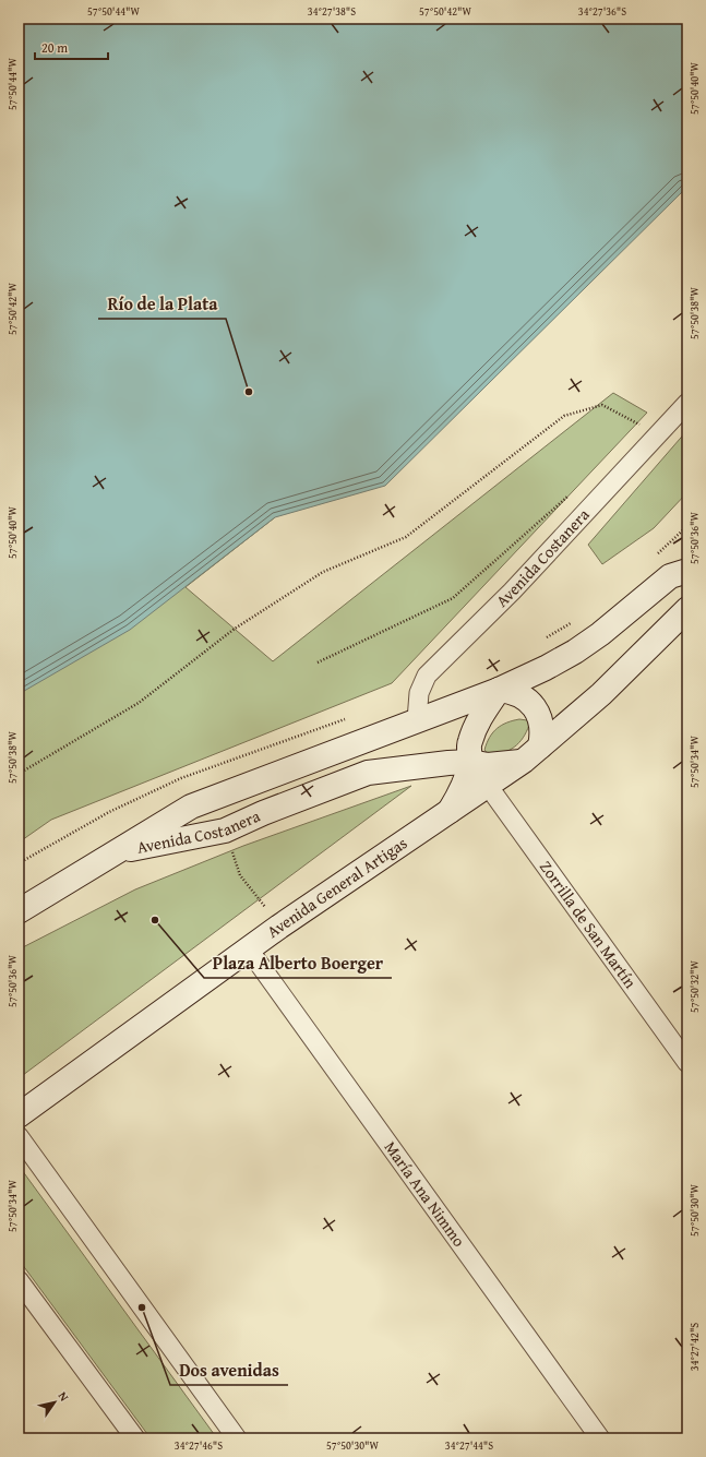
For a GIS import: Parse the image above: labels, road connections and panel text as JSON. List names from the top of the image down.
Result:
{
  "streets": {
    "street": [
      "Avenida Costanera",
      "Avenida General Artigas",
      "Zorrilla de San Martín",
      "María Ana Nimmo"
    ]
  },
  "crossings": [
    ["Avenida Costanera", "Zorrilla de San Martín"],
    ["Avenida General Artigas", "Zorrilla de San Martín"],
    ["Avenida General Artigas", "María Ana Nimmo"]
  ],
  "places": ["Río de la Plata", "Plaza Alberto Boerger", "Dos avenidas"],
  "scale_bar": "20 m",
  "north": "top right",
  "coordinates": [
    "57°50'44\"W",
    "34°27'38\"S",
    "57°50'42\"W",
    "34°27'36\"S",
    "57°50'40\"W",
    "57°50'38\"W",
    "57°50'36\"W",
    "57°50'34\"W",
    "57°50'32\"W",
    "57°50'30\"W",
    "34°27'42\"S",
    "34°27'46\"S",
    "34°27'44\"S"
  ]
}
